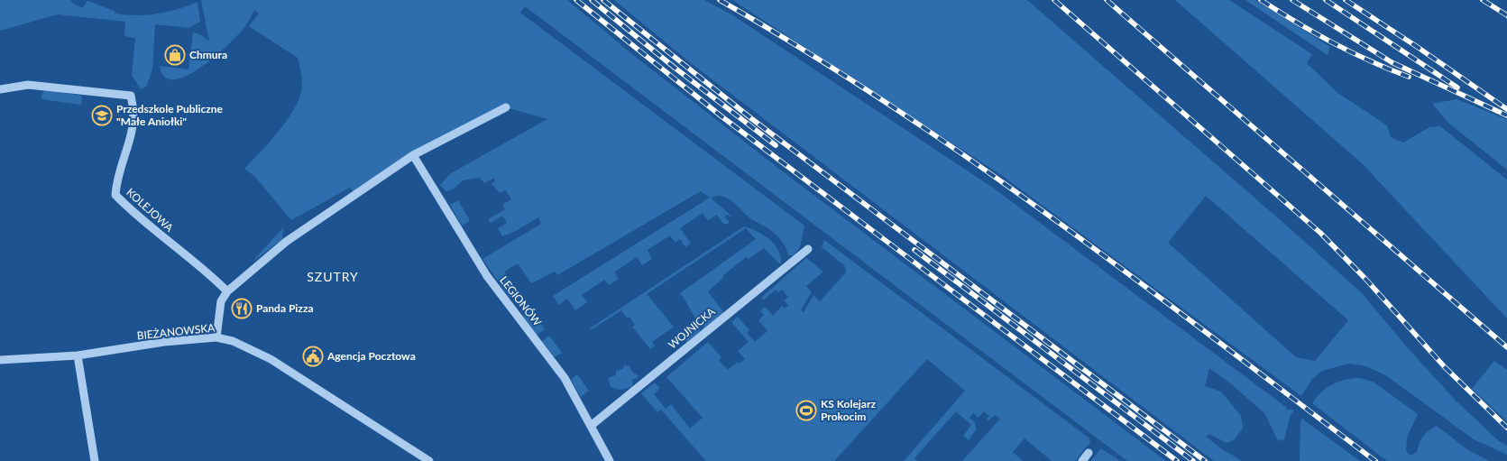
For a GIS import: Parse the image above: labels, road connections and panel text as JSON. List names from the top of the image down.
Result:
{
  "streets": {
    "street": [
      "KOLEJOWA",
      "LEGIONÓW",
      "WOJNICKA",
      "BIEŻANOWSKA"
    ]
  },
  "crossings": [
    ["LEGIONÓW", "WOJNICKA"]
  ],
  "districts": ["SZUTRY"],
  "places": {
    "shop": ["Chmura"],
    "school or university": ["Przedszkole Publiczne \"Małe Aniołki\""],
    "restaurant": ["Panda Pizza"],
    "public building": ["Agencja Pocztowa"],
    "sports": ["KS Kolejarz Prokocim"]
  }
}
